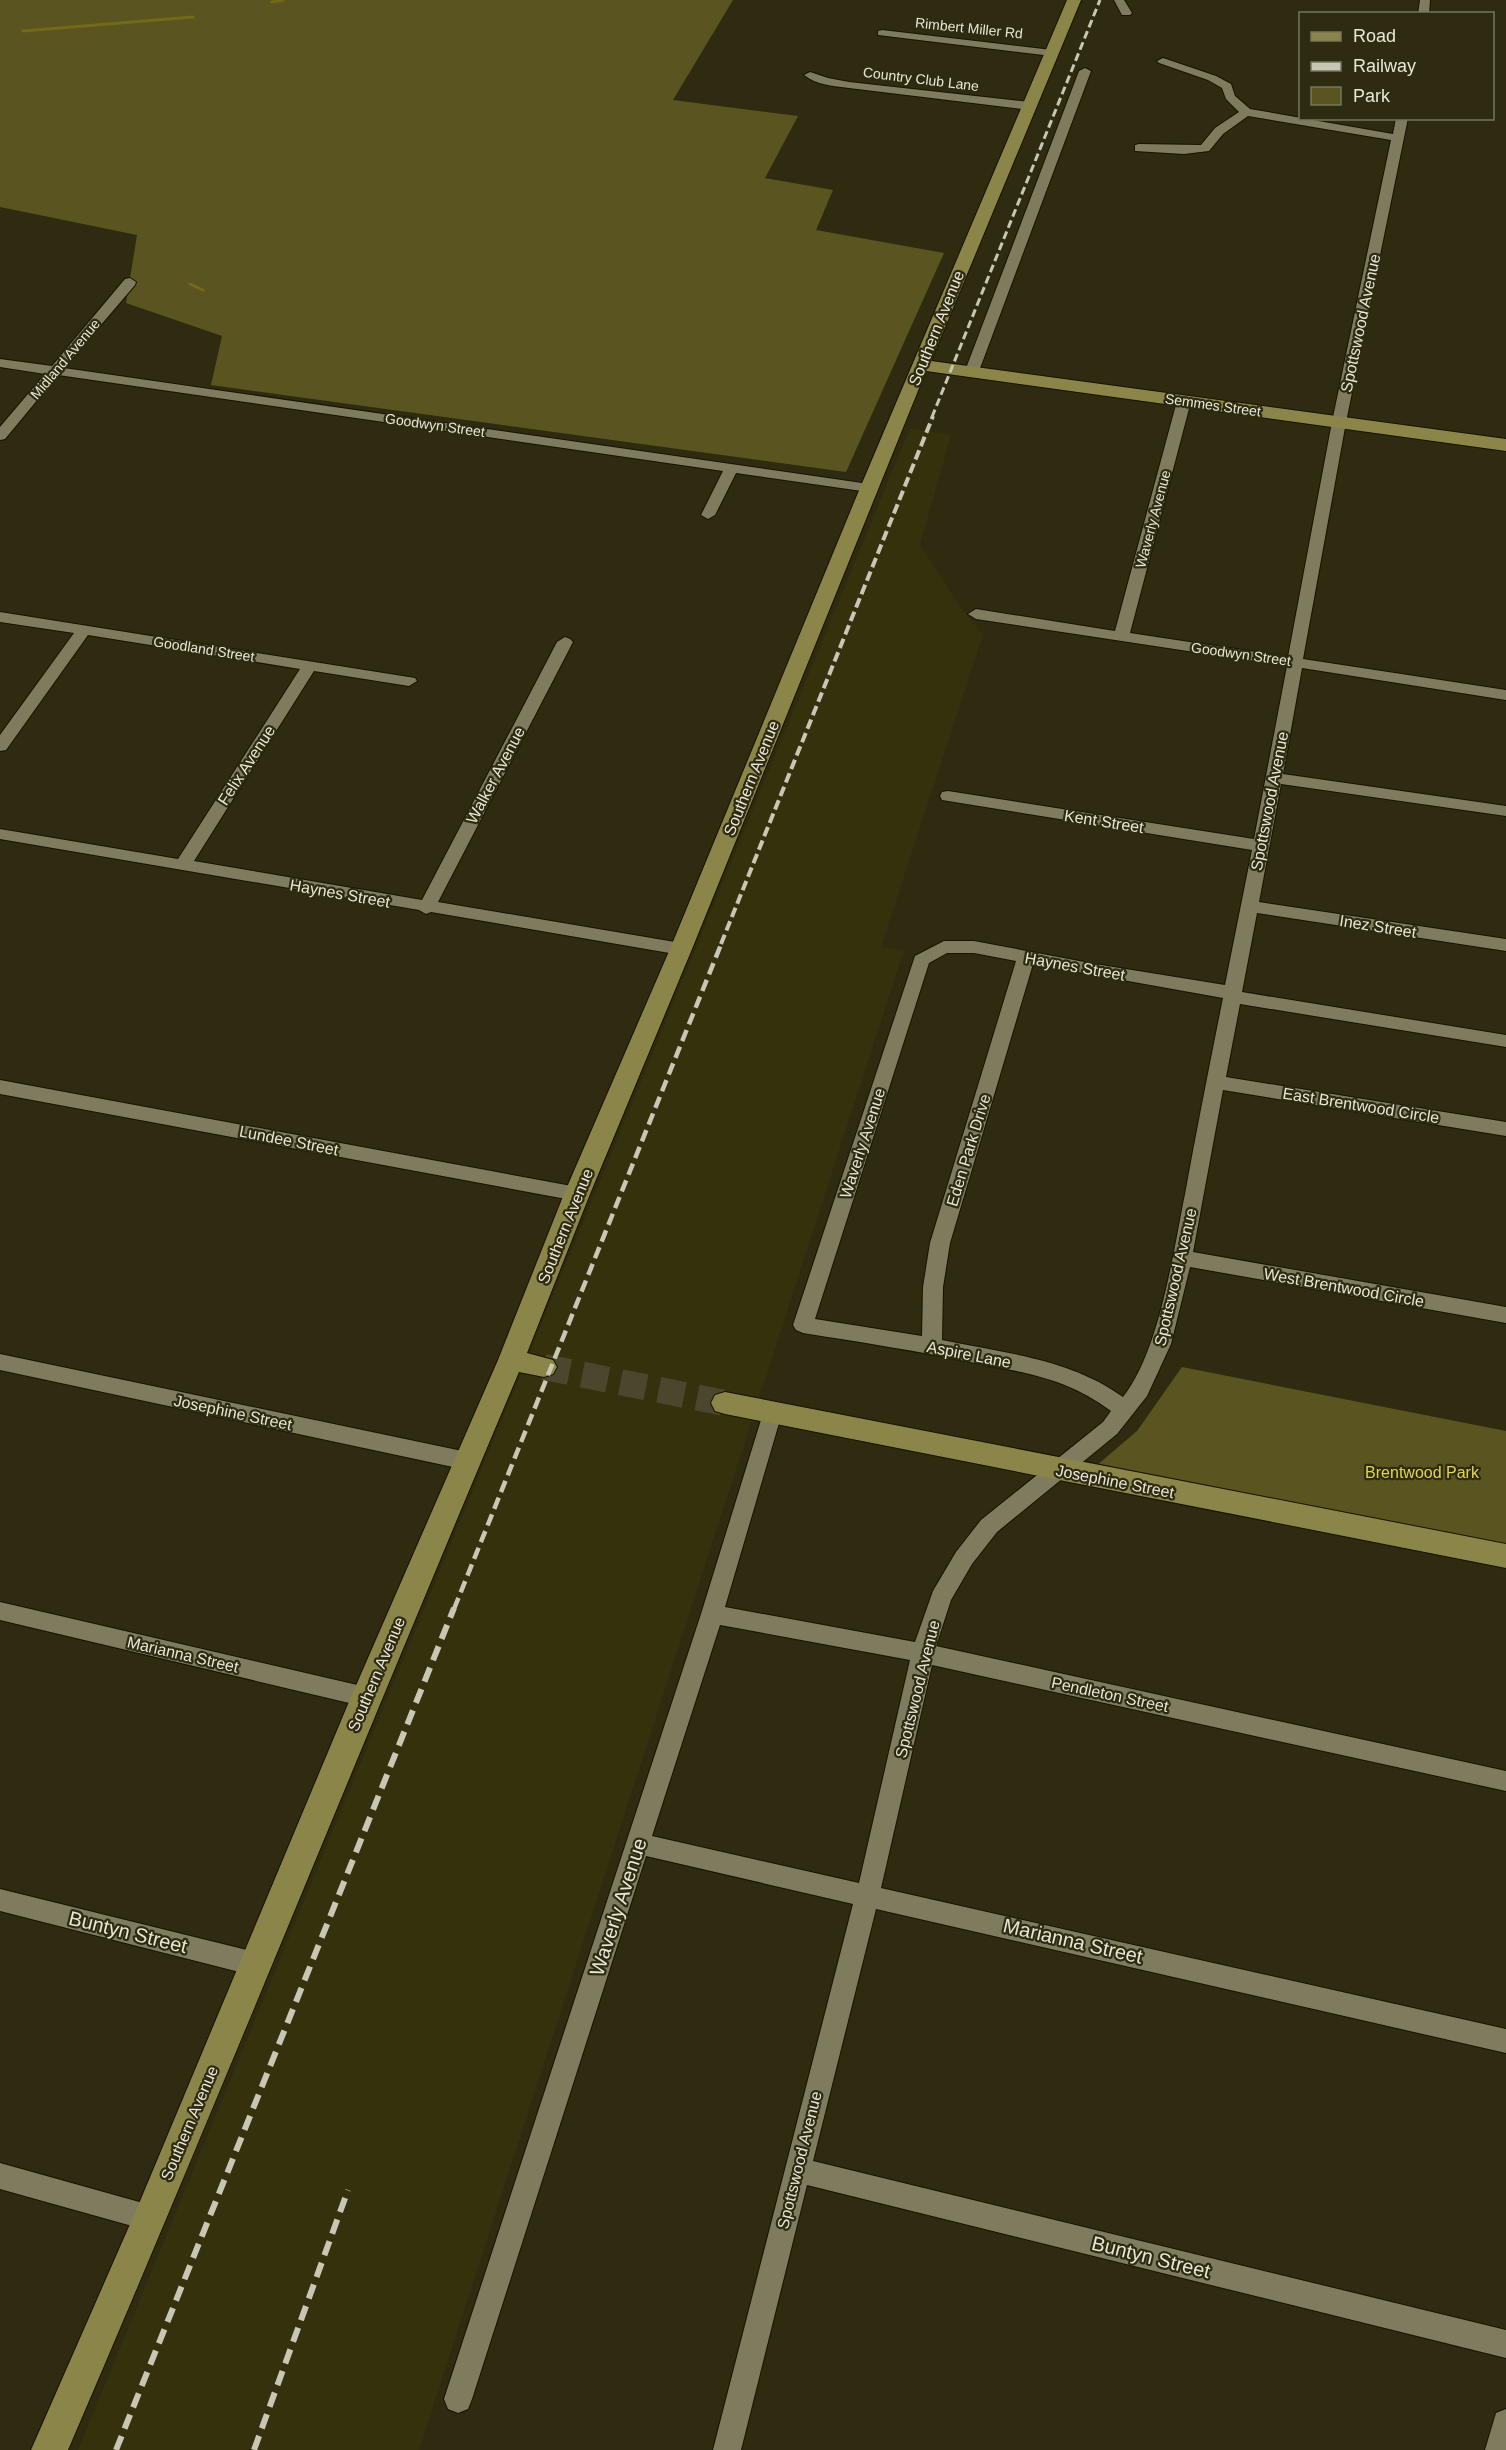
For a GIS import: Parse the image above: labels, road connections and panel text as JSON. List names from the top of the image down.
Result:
{
  "streets": {
    "main road": ["Southern Avenue", "Semmes Street", "Josephine Street"],
    "street": [
      "Rimbert Miller Rd",
      "Country Club Lane",
      "Spottswood Avenue",
      "Midland Avenue",
      "Goodwyn Street",
      "Waverly Avenue",
      "Goodland Street",
      "Felix Avenue",
      "Walker Avenue",
      "Kent Street",
      "Haynes Street",
      "Inez Street",
      "East Brentwood Circle",
      "Lundee Street",
      "Eden Park Drive",
      "West Brentwood Circle",
      "Aspire Lane",
      "Marianna Street",
      "Pendleton Street",
      "Buntyn Street"
    ]
  },
  "crossings": [
    ["Rimbert Miller Rd", "Southern Avenue"],
    ["Country Club Lane", "Southern Avenue"],
    ["Spottswood Avenue", "Semmes Street"],
    ["Spottswood Avenue", "Goodwyn Street"],
    ["Spottswood Avenue", "Kent Street"],
    ["Spottswood Avenue", "Haynes Street"],
    ["Spottswood Avenue", "Inez Street"],
    ["Spottswood Avenue", "East Brentwood Circle"],
    ["Spottswood Avenue", "West Brentwood Circle"],
    ["Spottswood Avenue", "Aspire Lane"],
    ["Spottswood Avenue", "Josephine Street"],
    ["Spottswood Avenue", "Marianna Street"],
    ["Spottswood Avenue", "Pendleton Street"],
    ["Spottswood Avenue", "Buntyn Street"],
    ["Southern Avenue", "Semmes Street"],
    ["Southern Avenue", "Goodwyn Street"],
    ["Southern Avenue", "Haynes Street"],
    ["Southern Avenue", "Lundee Street"],
    ["Southern Avenue", "Josephine Street"],
    ["Southern Avenue", "Marianna Street"],
    ["Southern Avenue", "Buntyn Street"],
    ["Midland Avenue", "Goodwyn Street"],
    ["Semmes Street", "Waverly Avenue"],
    ["Goodwyn Street", "Waverly Avenue"],
    ["Waverly Avenue", "Haynes Street"],
    ["Waverly Avenue", "Aspire Lane"],
    ["Waverly Avenue", "Josephine Street"],
    ["Waverly Avenue", "Marianna Street"],
    ["Waverly Avenue", "Pendleton Street"],
    ["Goodland Street", "Felix Avenue"],
    ["Felix Avenue", "Haynes Street"],
    ["Walker Avenue", "Haynes Street"],
    ["Haynes Street", "Eden Park Drive"],
    ["Eden Park Drive", "Aspire Lane"]
  ],
  "parks": ["Brentwood Park"],
  "legend": ["Road", "Railway", "Park"]
}
